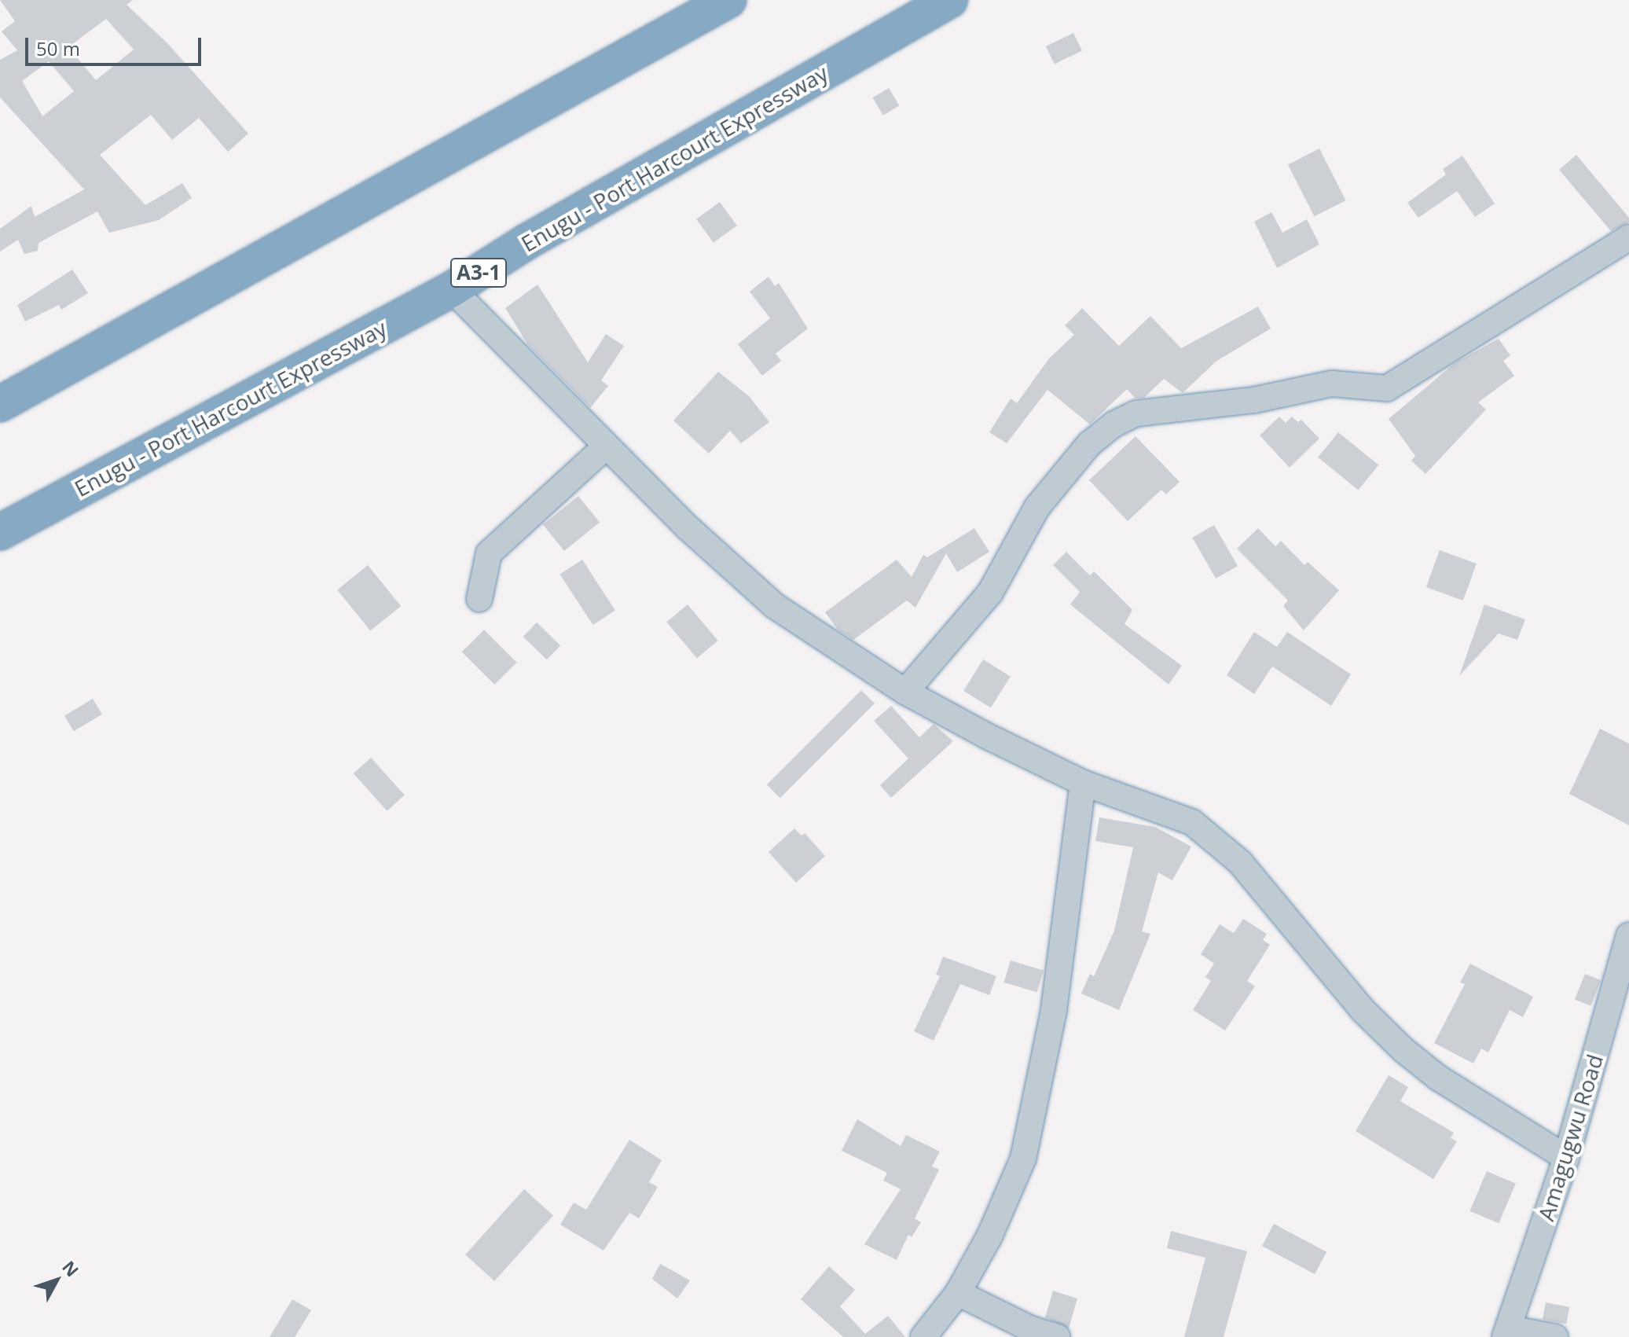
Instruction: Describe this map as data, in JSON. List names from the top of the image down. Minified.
{"streets":{"highway":["Enugu - Port Harcourt Expressway","A3-1"],"street":["Amagugwu Road"]},"scale_bar":"50 m","north":"top right"}
